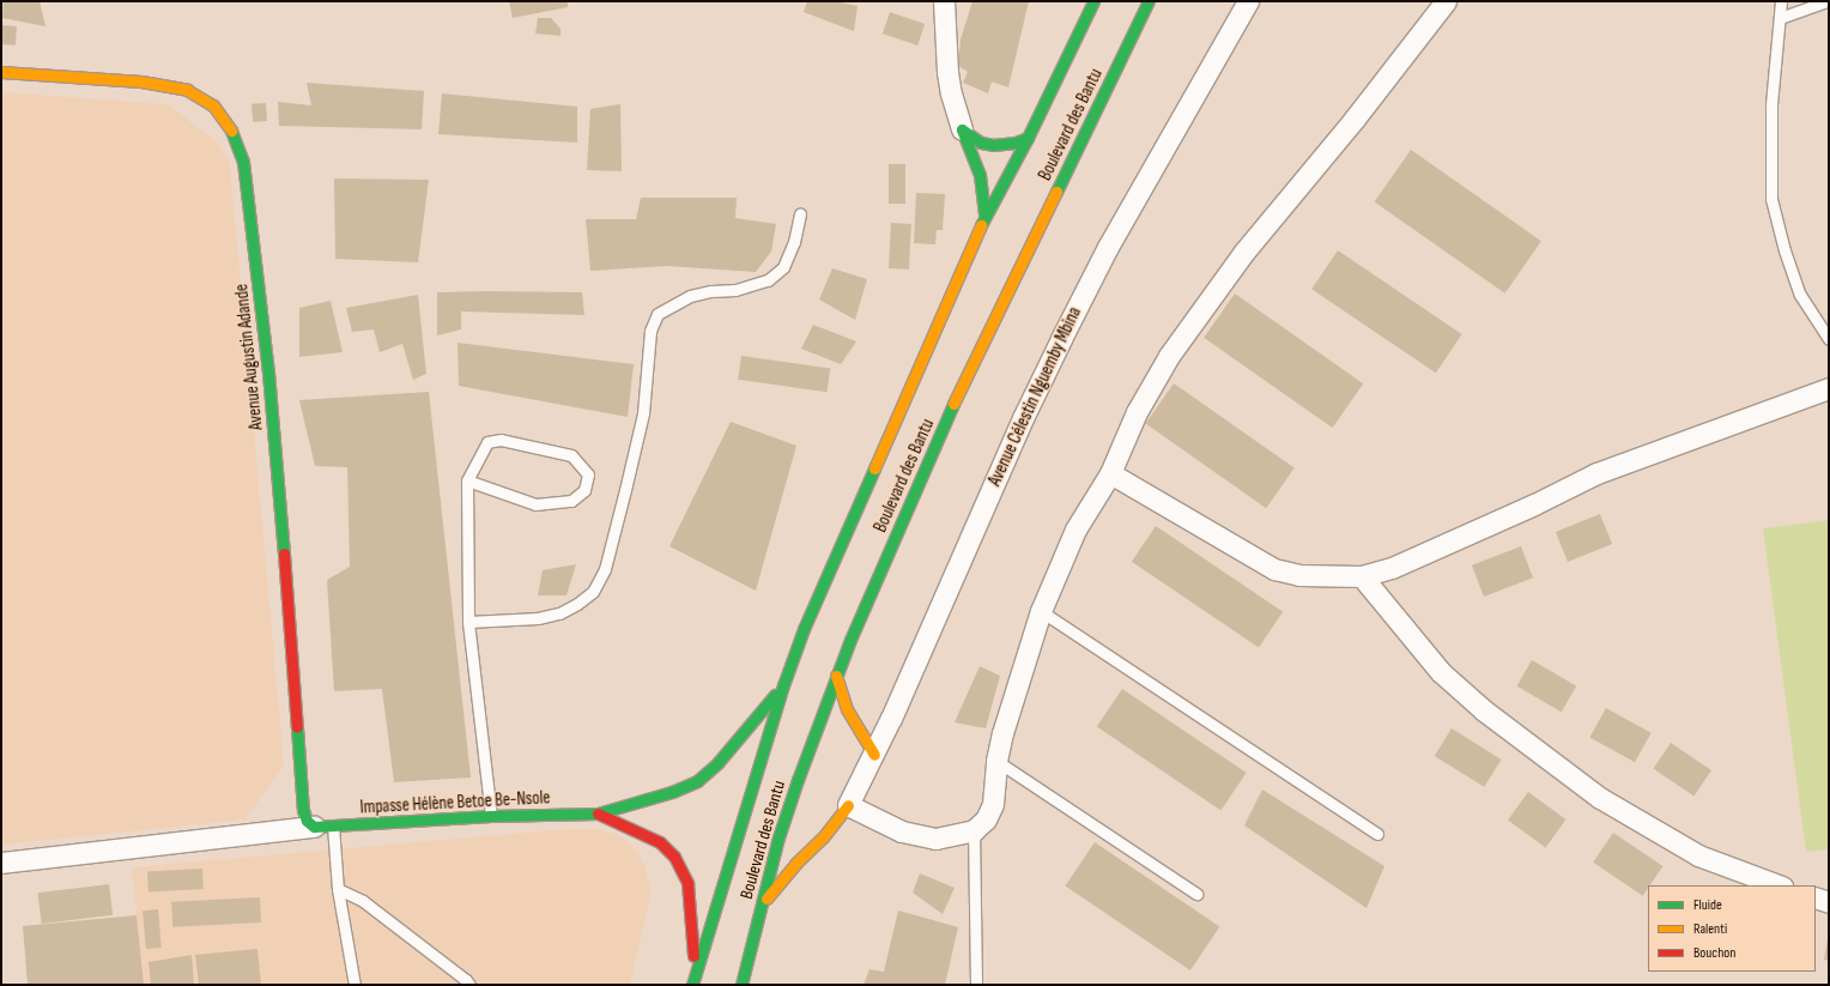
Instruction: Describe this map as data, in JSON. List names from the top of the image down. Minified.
{"streets":{"main road":["Boulevard des Bantu","Avenue Augustin Adande","Impasse Hélène Betoe Be-Nsole"],"street":["Avenue Célestin Nguemby Mbina"]},"crossings":[["Avenue Augustin Adande","Impasse Hélène Betoe Be-Nsole"]],"legend":["Fluide","Ralenti","Bouchon"]}
